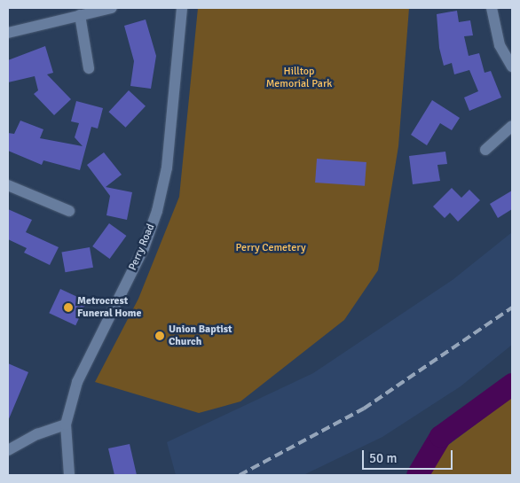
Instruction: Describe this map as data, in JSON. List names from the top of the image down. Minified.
{"streets":{"street":["Perry Road"]},"parks":["Hilltop Memorial Park","Perry Cemetery"],"places":["Metrocrest Funeral Home","Union Baptist Church"],"scale_bar":"50 m"}
